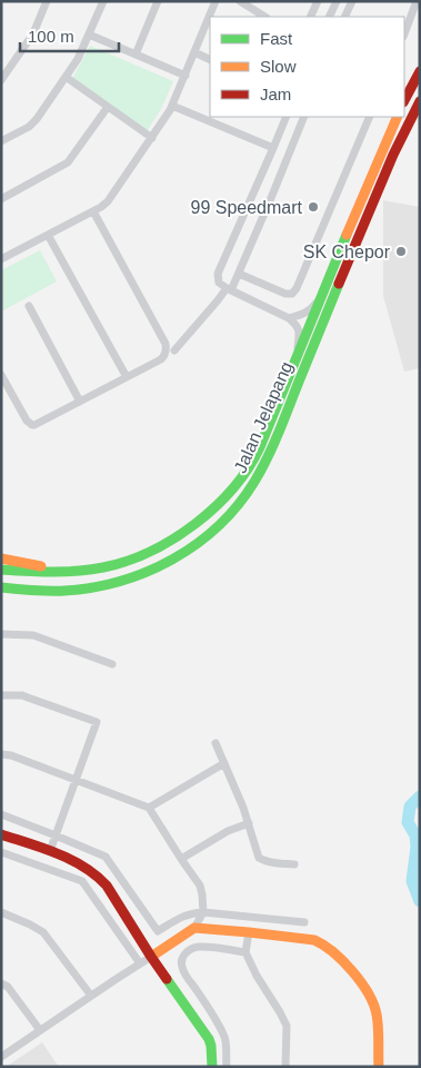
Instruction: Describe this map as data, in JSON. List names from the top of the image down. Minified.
{"streets":{"main road":["Jalan Jelapang"]},"places":["99 Speedmart","SK Chepor"],"legend":["Fast","Slow","Jam"],"scale_bar":"100 m"}
